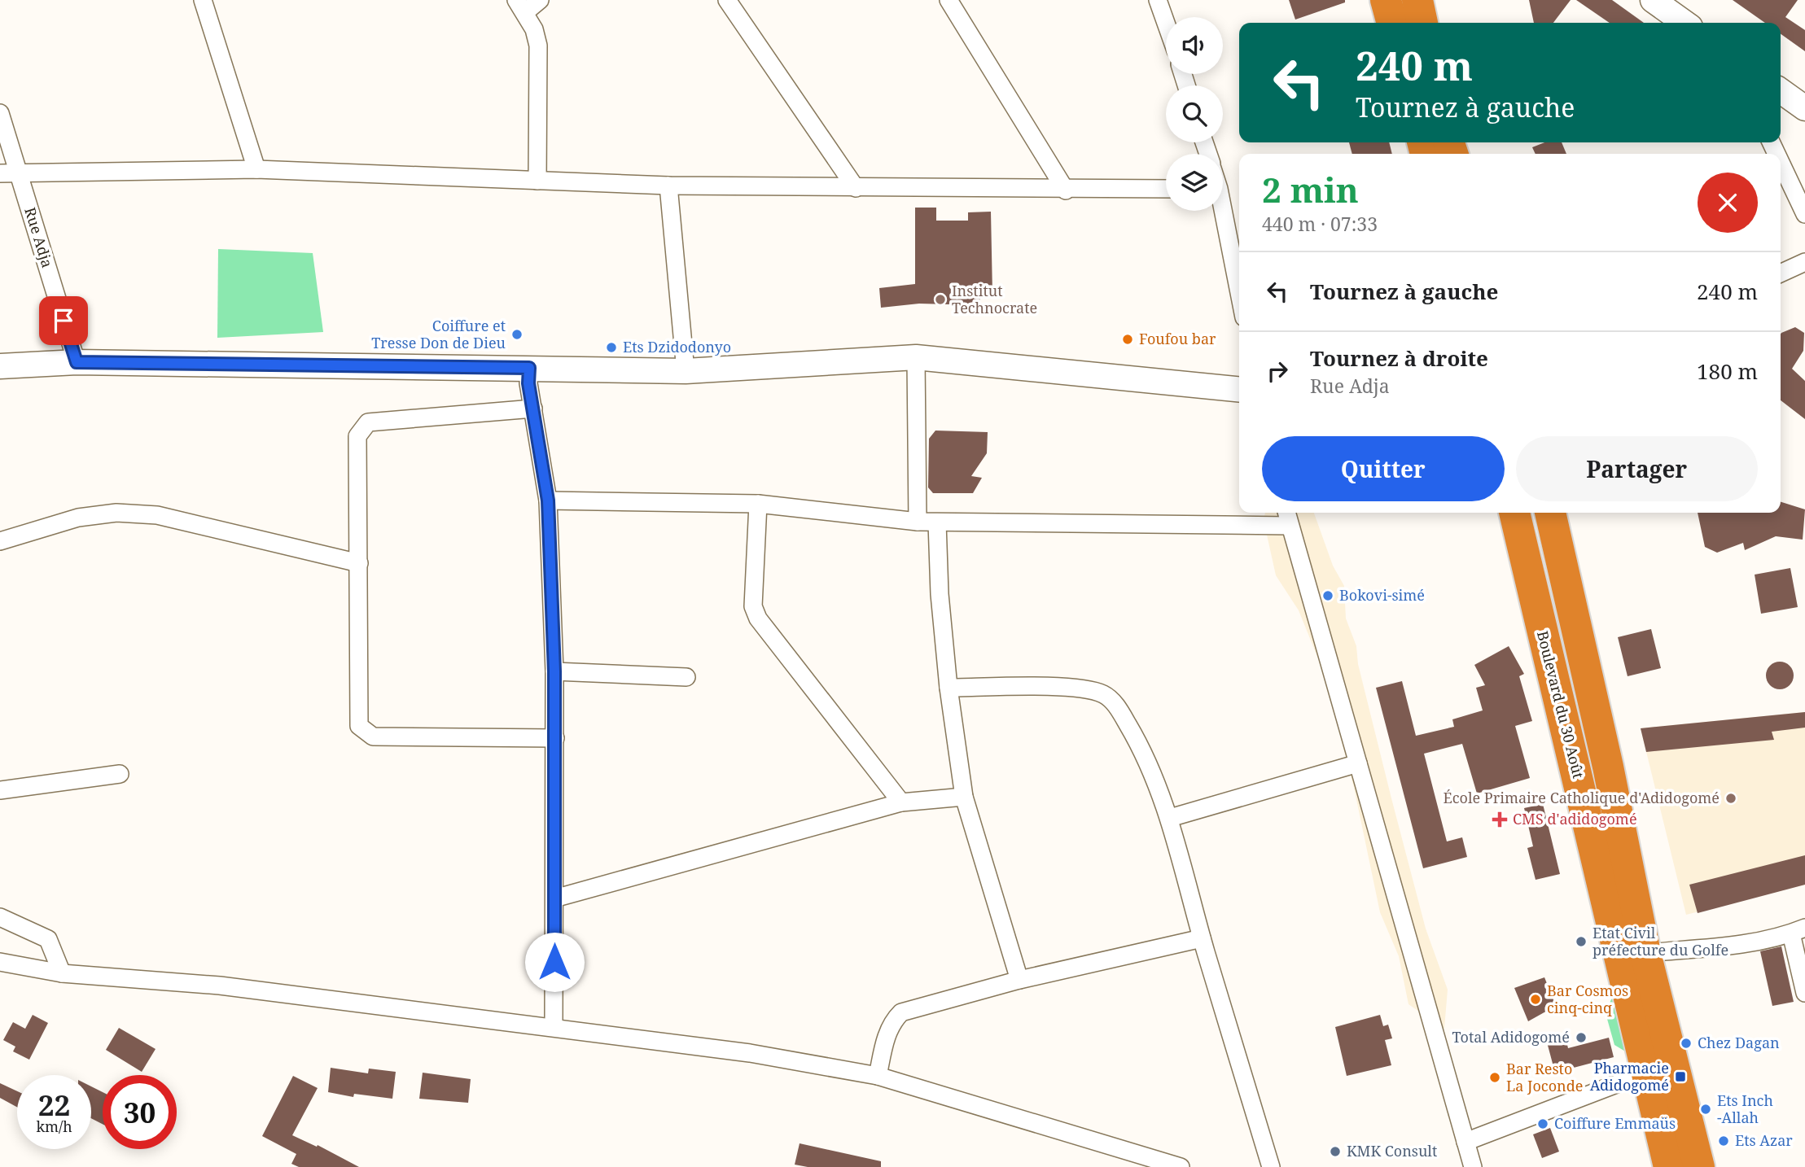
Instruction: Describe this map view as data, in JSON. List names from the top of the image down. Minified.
{"streets":{"highway":["Boulevard du 30 Août"],"street":["Rue Adja"]},"places":{"other":["Institut Technocrate","Coiffure et Tresse Don de Dieu","Foufou bar","Ets Dzidodonyo","Bokovi-simé","École Primaire Catholique d'Adidogomé","Etat Civil préfecture du Golfe","Bar Cosmos cinq-cinq","Total Adidogomé","Chez Dagan","Bar Resto La Joconde","Ets Inch -Allah","Coiffure Emmaüs","Ets Azar","KMK Consult"],"health":["CMS d'adidogomé"],"transit":["Pharmacie Adidogomé"]},"page":{"turn":["240 m","Tournez à gauche"],"heading":["2 min","440 m · 07:33"],"list":[{"name":"Tournez à gauche","value":"240 m"},{"name":"Tournez à droite","note":"Rue Adja","value":"180 m"}],"buttons":["Quitter","Partager"],"speed":"22 km/h","limit":"30"}}
